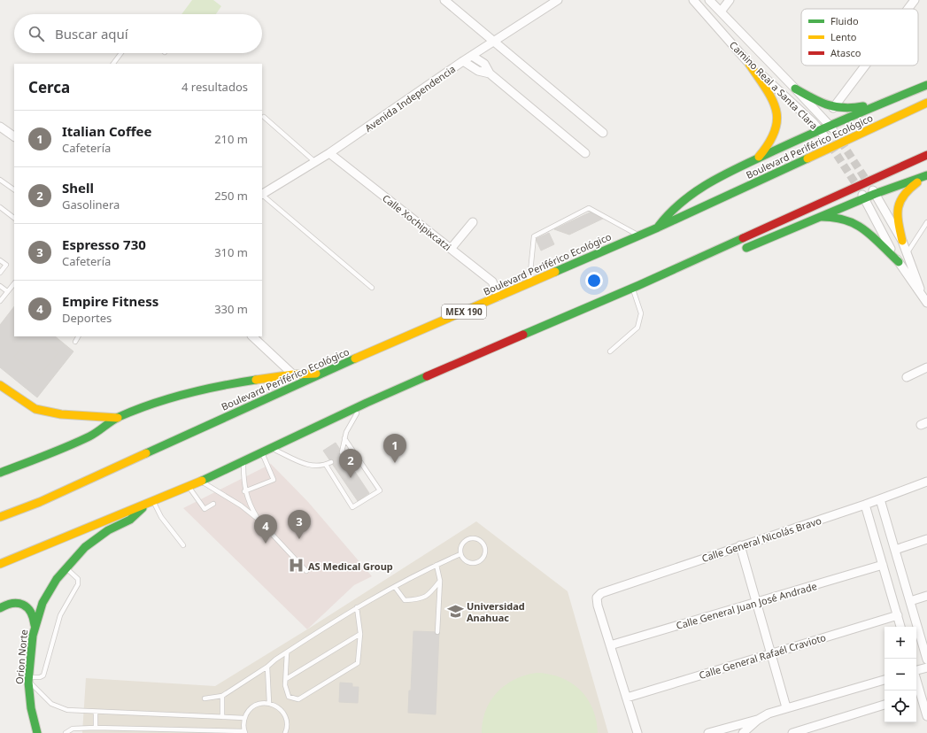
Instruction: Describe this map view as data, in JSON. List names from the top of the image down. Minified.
{"streets":{"main road":["Boulevard Periférico Ecológico","MEX 190","Orion Norte"],"street":["Camino Real a Santa Clara","Avenida Independencia","Calle Xochipixcatzi","Calle General Nicolás Bravo","Calle General Juan José Andrade","Calle General Rafaél Cravioto"]},"crossings":[["Avenida Independencia","Calle Xochipixcatzi"],["Boulevard Periférico Ecológico","Calle Xochipixcatzi"],["Calle General Nicolás Bravo","Calle General Juan José Andrade"]],"places":{"hospital":["AS Medical Group"],"school or university":["Universidad Anahuac"]},"legend":["Fluido","Lento","Atasco"],"page":{"search":"Buscar aquí","heading":["Cerca","4 resultados"],"list":[{"mark":"1","name":"Italian Coffee","note":"Cafetería","value":"210 m"},{"mark":"2","name":"Shell","note":"Gasolinera","value":"250 m"},{"mark":"3","name":"Espresso 730","note":"Cafetería","value":"310 m"},{"mark":"4","name":"Empire Fitness","note":"Deportes","value":"330 m"}],"pins":["1","2","3","4"],"map_buttons":["+","−"]}}
